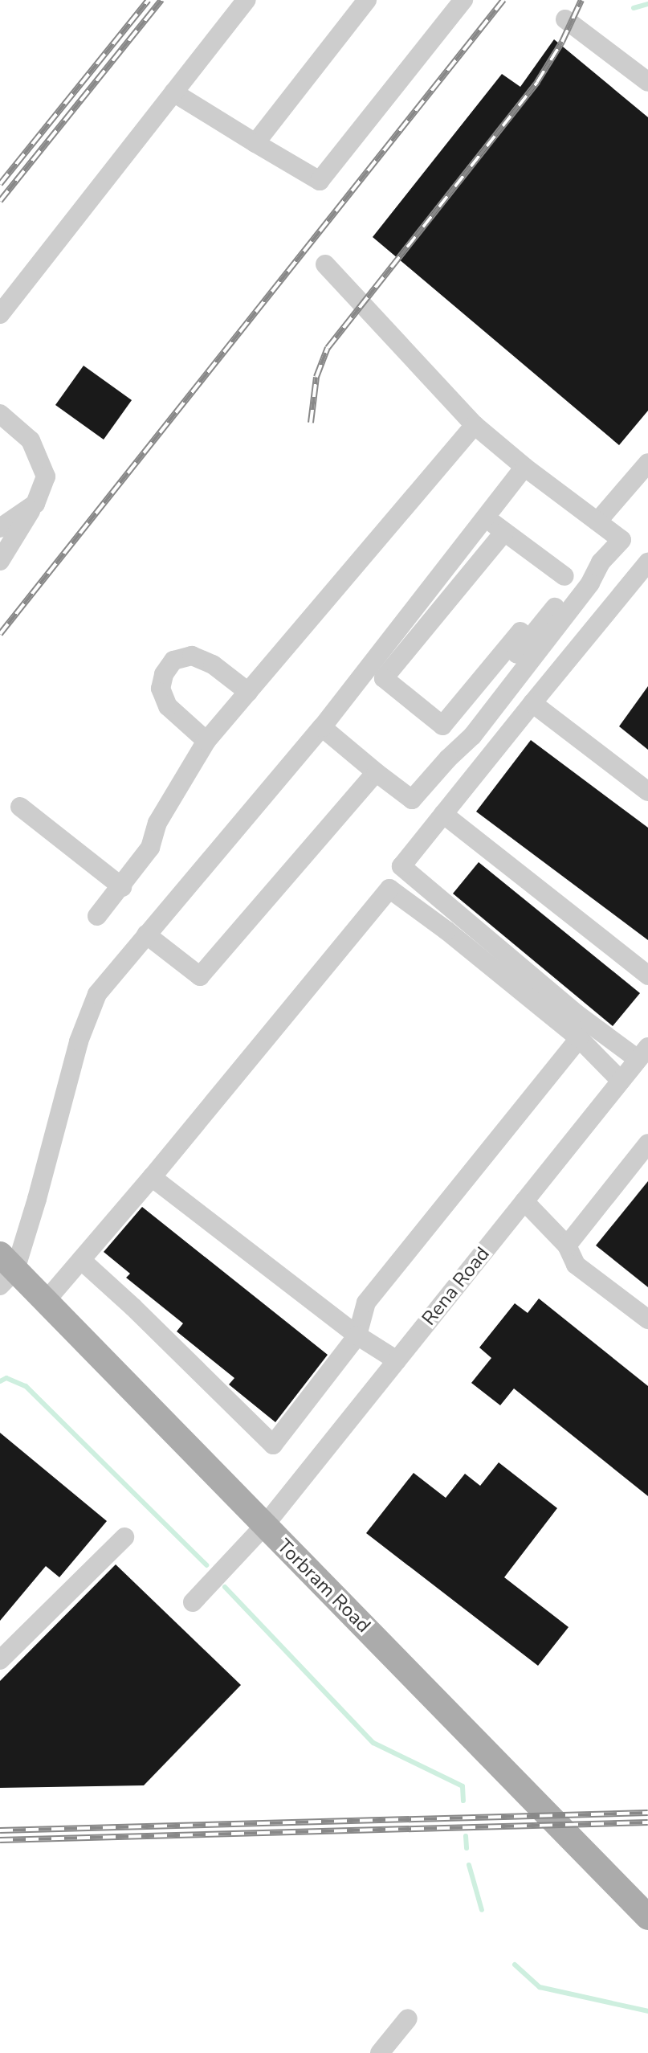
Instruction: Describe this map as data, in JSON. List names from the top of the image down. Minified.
{"streets":{"main road":["Torbram Road"],"street":["Rena Road"]},"crossings":[["Rena Road","Torbram Road"]]}
